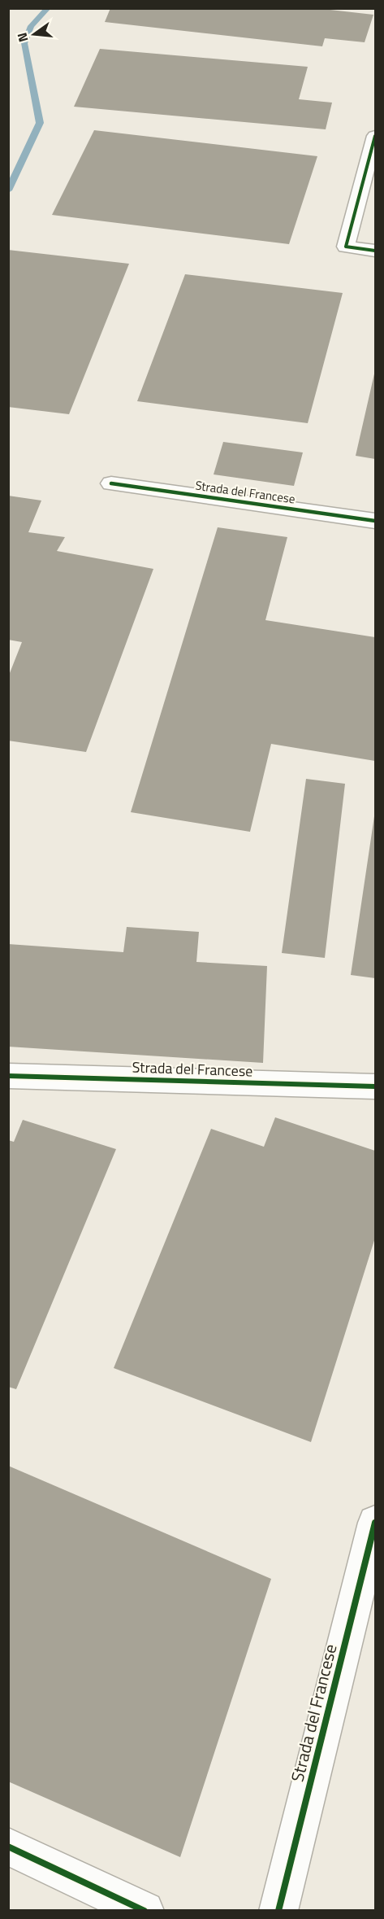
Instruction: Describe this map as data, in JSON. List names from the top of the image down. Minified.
{"streets":{"street":["Strada del Francese"]},"north":"left"}
